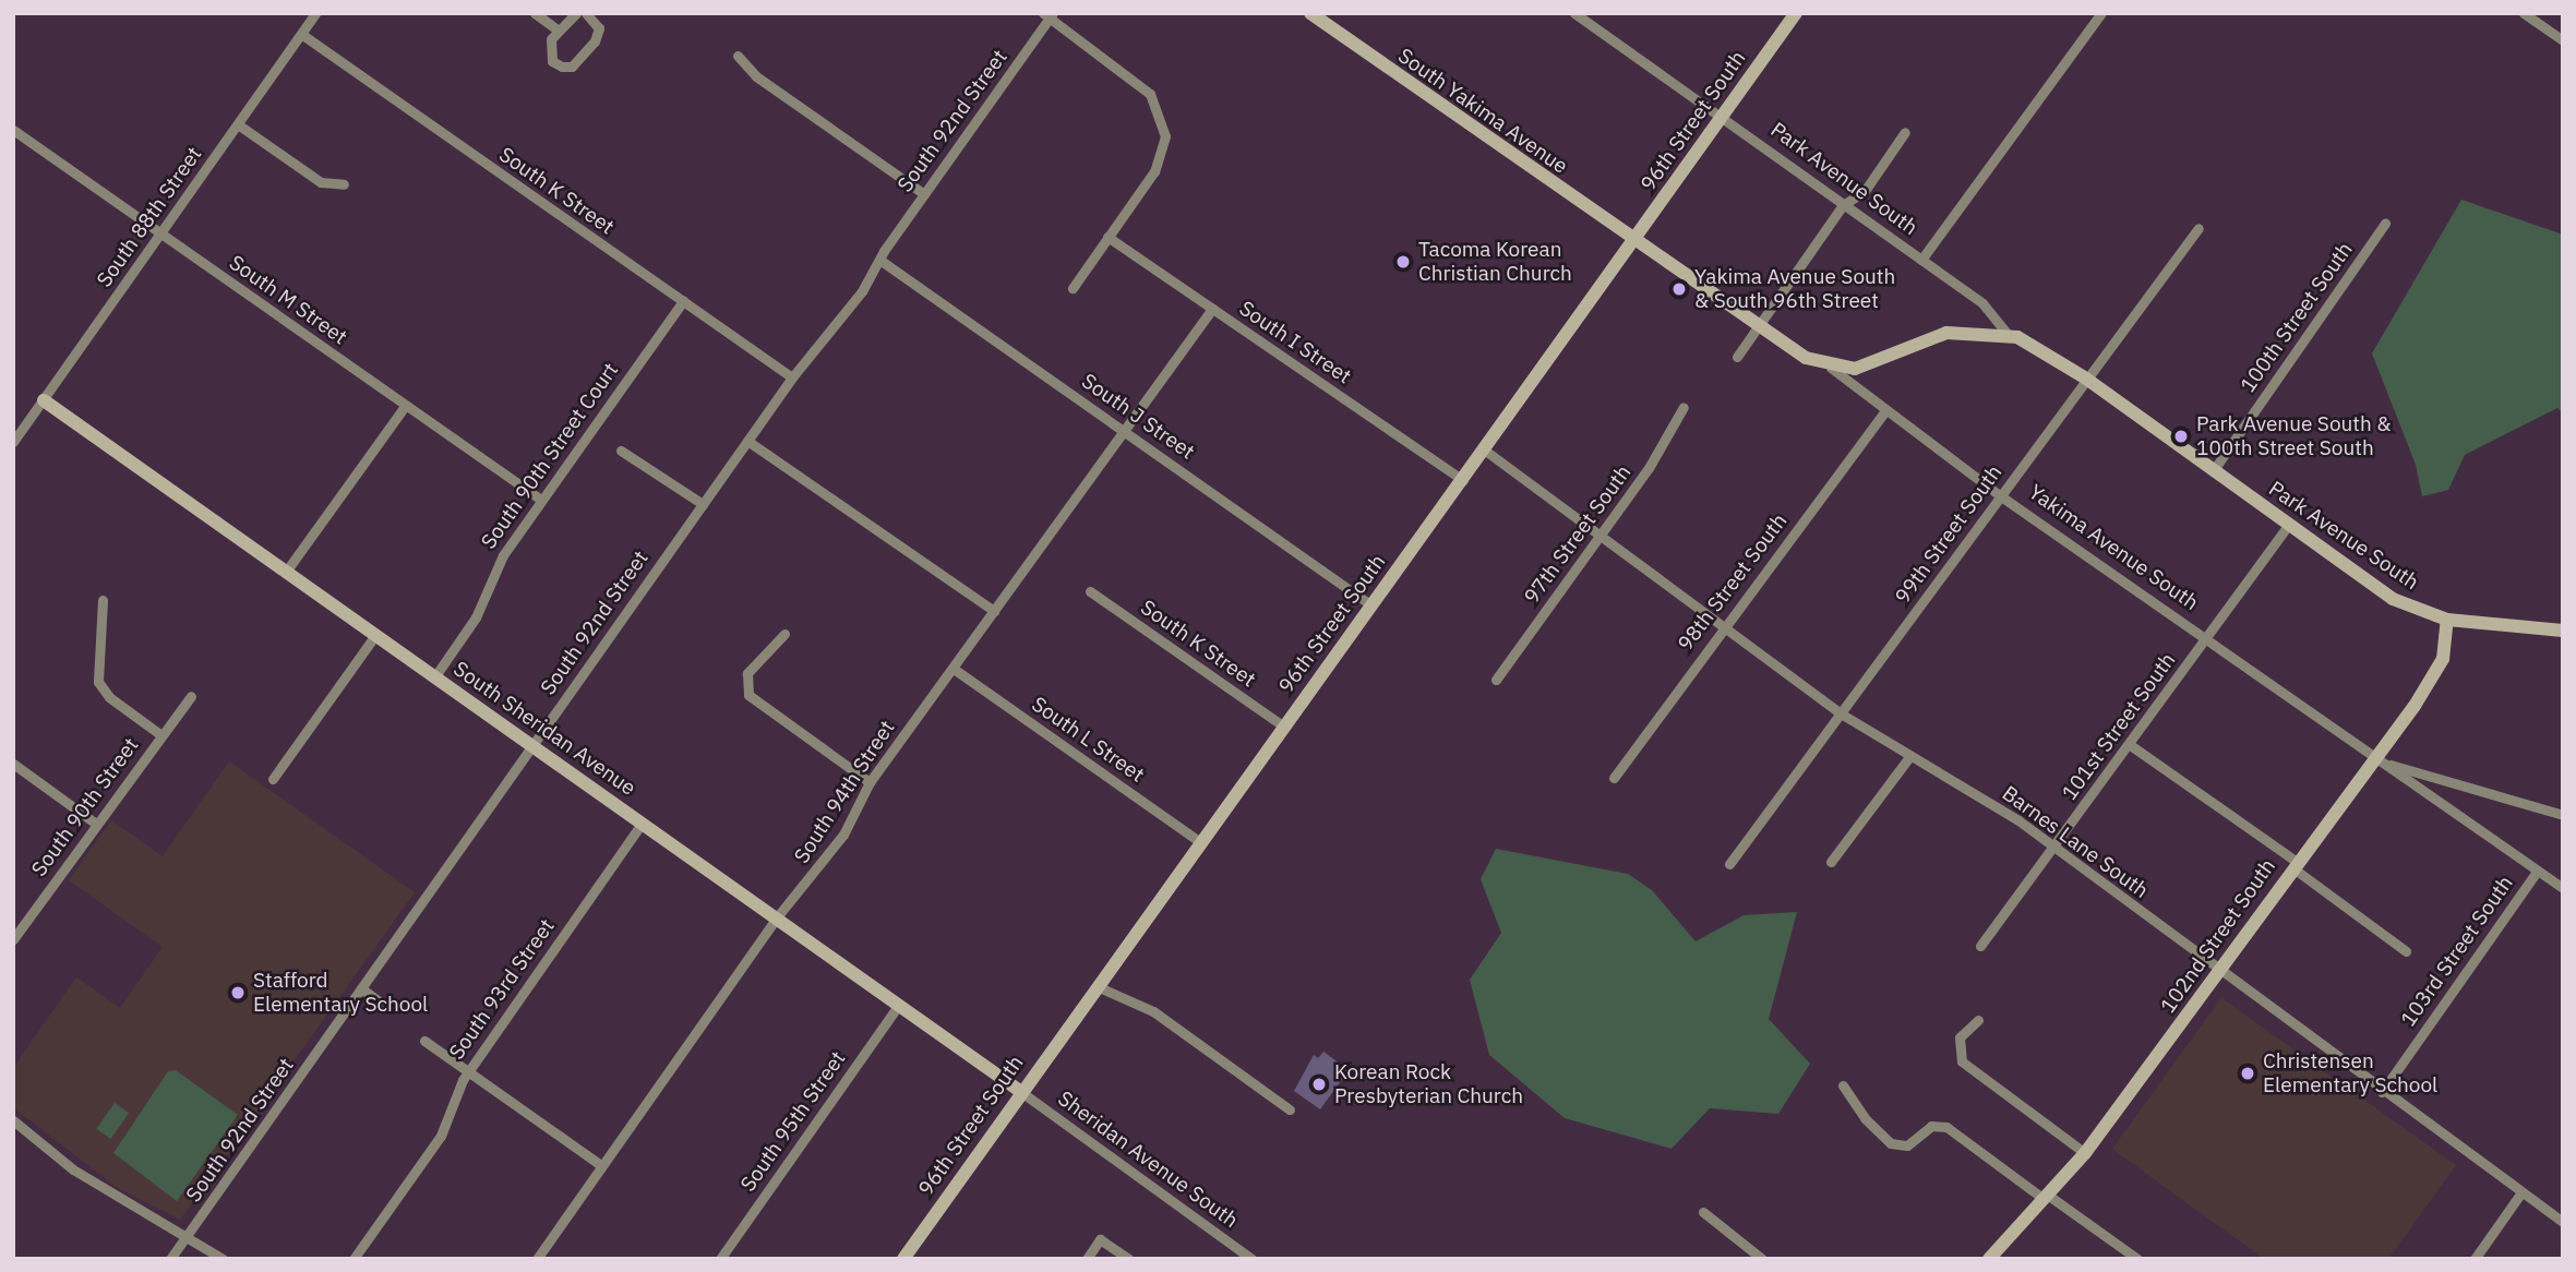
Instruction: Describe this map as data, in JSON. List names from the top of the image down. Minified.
{"streets":{"main road":["South Yakima Avenue","96th Street South","Park Avenue South","Yakima Avenue South","South Sheridan Avenue","102nd Street South"],"street":["South 92nd Street","South K Street","South 88th Street","South M Street","100th Street South","South I Street","South J Street","South 90th Street Court","97th Street South","99th Street South","98th Street South","101st Street South","South L Street","South 94th Street","South 90th Street","Barnes Lane South","103rd Street South","South 93rd Street","South 95th Street","Sheridan Avenue South"]},"crossings":[["South Yakima Avenue","96th Street South"],["South Yakima Avenue","Yakima Avenue South"],["South 92nd Street","South K Street"],["South 92nd Street","South J Street"],["South 92nd Street","South Sheridan Avenue"],["96th Street South","Park Avenue South"],["96th Street South","South K Street"],["96th Street South","South I Street"],["96th Street South","South J Street"],["96th Street South","Yakima Avenue South"],["96th Street South","South Sheridan Avenue"],["96th Street South","South L Street"],["96th Street South","Barnes Lane South"],["96th Street South","Sheridan Avenue South"],["Park Avenue South","100th Street South"],["Park Avenue South","99th Street South"],["Park Avenue South","101st Street South"],["Park Avenue South","102nd Street South"],["South K Street","South 88th Street"],["South K Street","South 90th Street Court"],["South 88th Street","South M Street"],["South 88th Street","South Sheridan Avenue"],["South M Street","South 90th Street Court"],["South I Street","South 94th Street"],["South J Street","South 94th Street"],["South 90th Street Court","South Sheridan Avenue"],["97th Street South","Barnes Lane South"],["99th Street South","Yakima Avenue South"],["99th Street South","Barnes Lane South"],["Yakima Avenue South","98th Street South"],["Yakima Avenue South","101st Street South"],["Yakima Avenue South","102nd Street South"],["Yakima Avenue South","103rd Street South"],["98th Street South","Barnes Lane South"],["101st Street South","Barnes Lane South"],["South Sheridan Avenue","South 94th Street"],["South Sheridan Avenue","South 93rd Street"],["South Sheridan Avenue","South 95th Street"],["South Sheridan Avenue","Sheridan Avenue South"],["South L Street","South 94th Street"],["Barnes Lane South","102nd Street South"],["Barnes Lane South","103rd Street South"]],"places":["Tacoma Korean Christian Church","Yakima Avenue South & South 96th Street","Park Avenue South & 100th Street South","Stafford Elementary School","Christensen Elementary School","Korean Rock Presbyterian Church"]}
